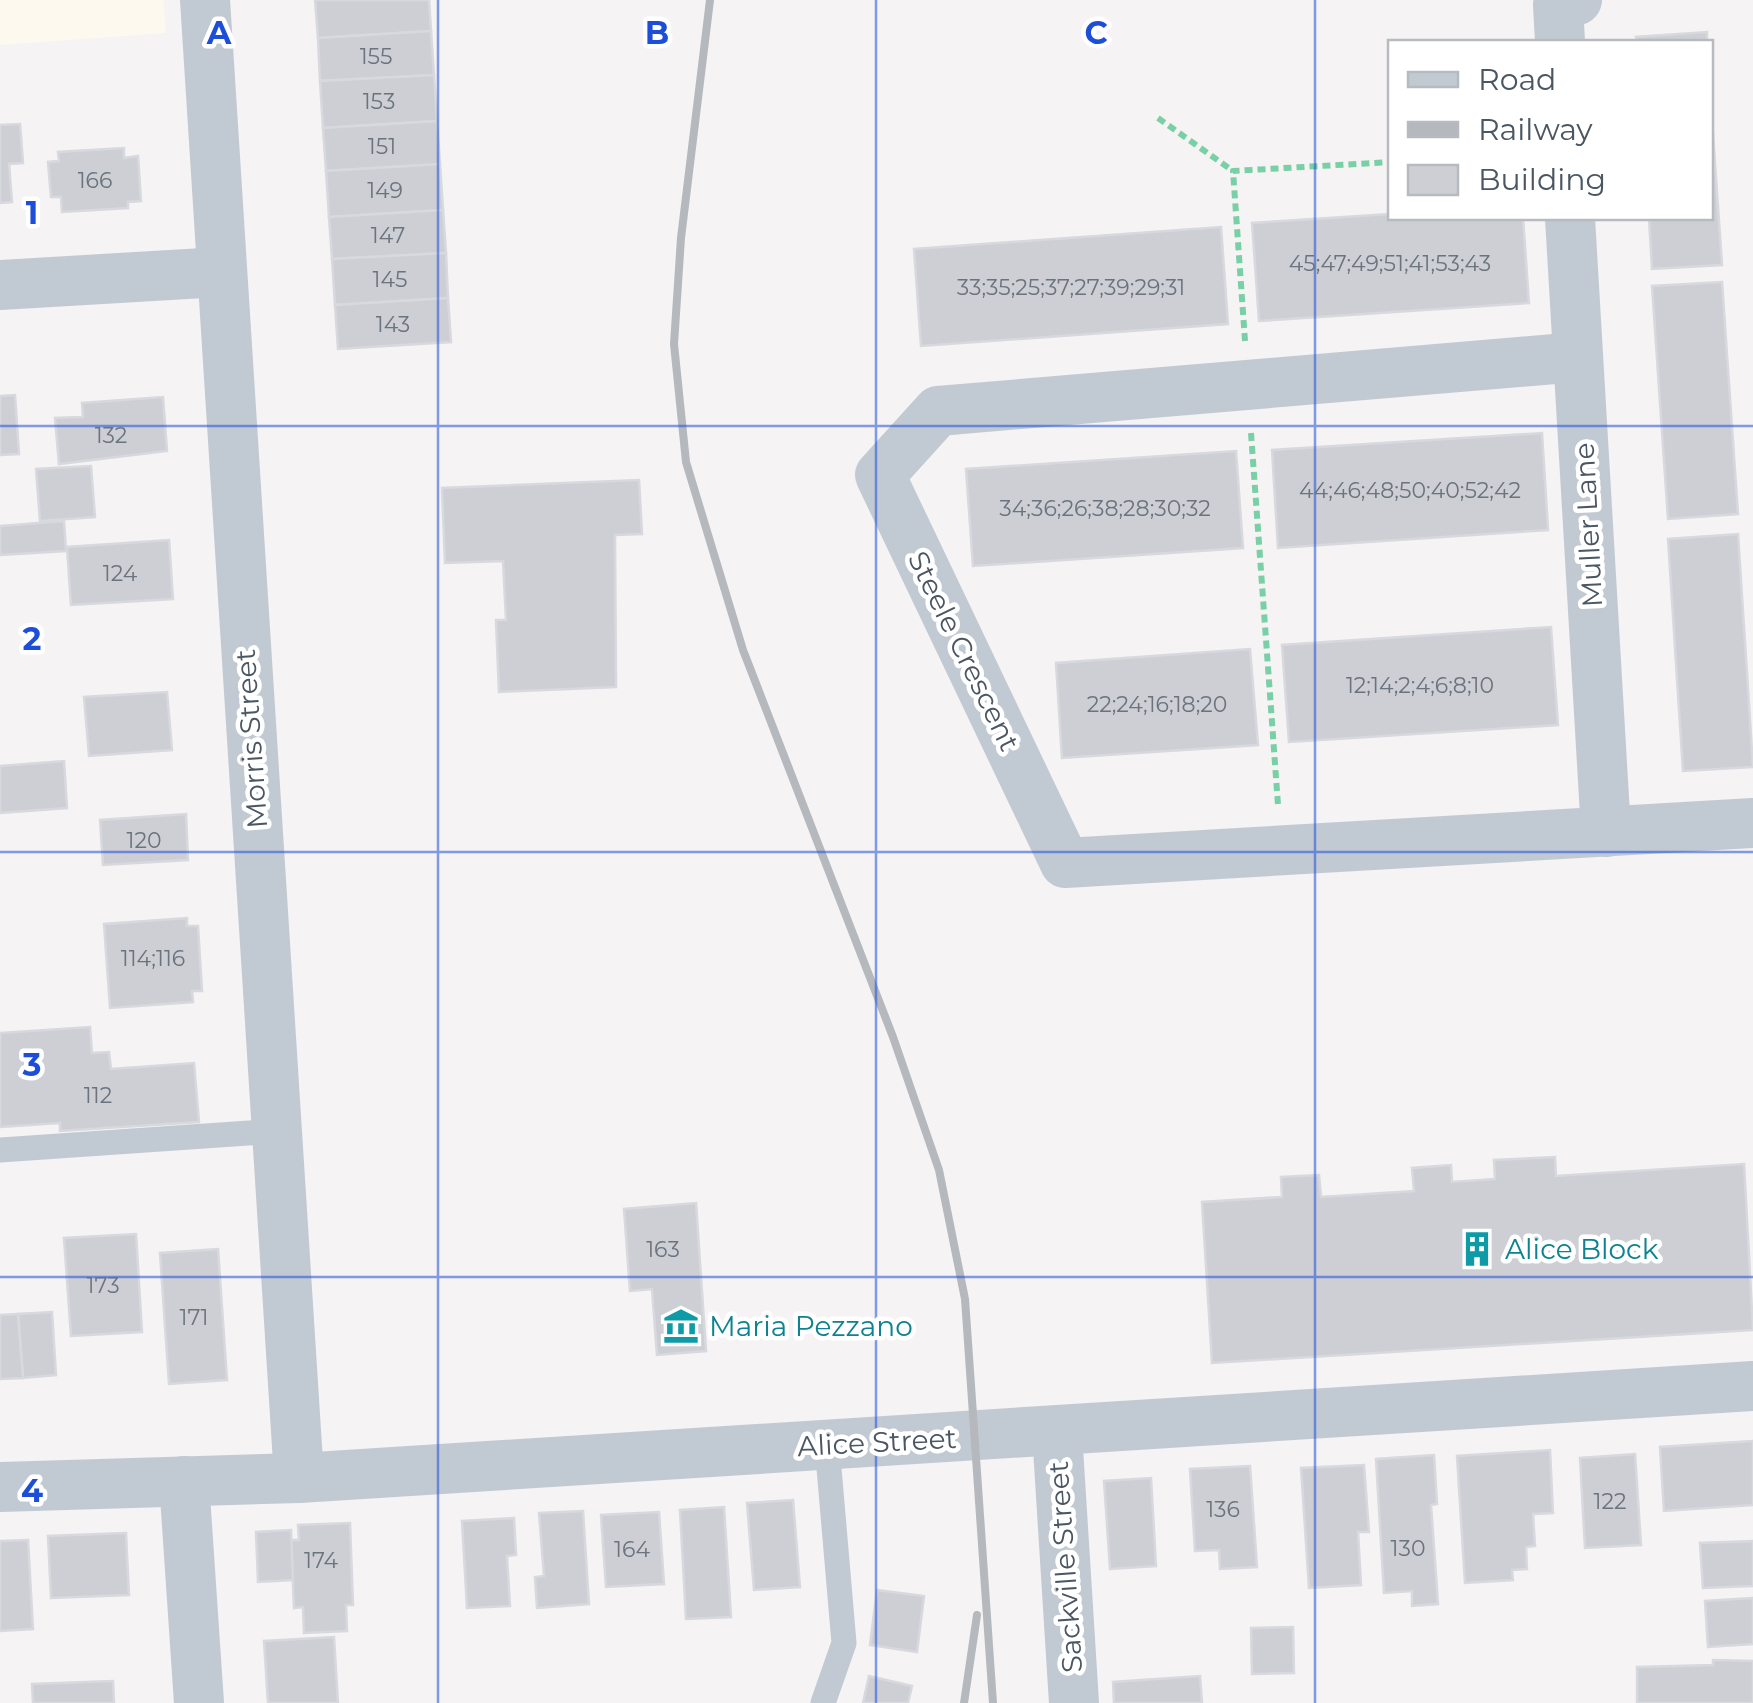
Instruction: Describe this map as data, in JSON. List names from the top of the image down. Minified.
{"streets":{"street":["Muller Lane","Steele Crescent","Morris Street","Alice Street","Sackville Street"]},"crossings":[["Muller Lane","Steele Crescent"],["Morris Street","Alice Street"],["Alice Street","Sackville Street"]],"places":{"building":["Alice Block"],"museum":["Maria Pezzano"]},"house_numbers":["155","153","151","166","149","147","45;47;49;51;41;53;43","145","33;35;25;37;27;39;29;31","143","132","44;46;48;50;40;52;42","34;36;26;38;28;30;32","124","12;14;2;4;6;8;10","22;24;16;18;20","120","114;116","112","163","173","171","122","136","130","164","174"],"legend":["Road","Railway","Building"],"grid":{"columns":["A","B","C"],"rows":["1","2","3","4"]}}
